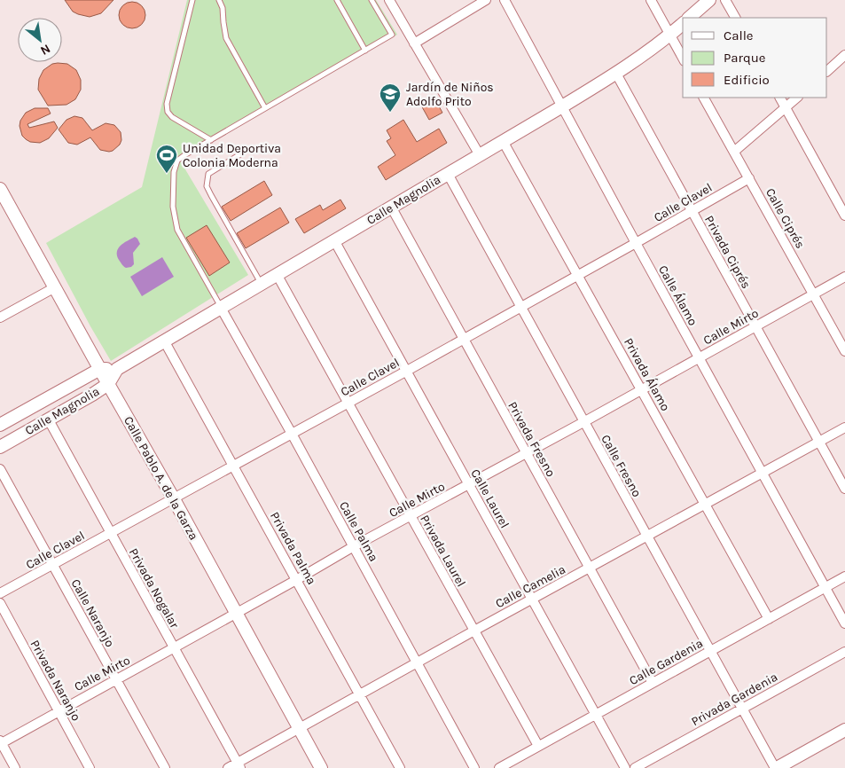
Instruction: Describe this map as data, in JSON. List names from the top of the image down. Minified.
{"streets":{"street":["Calle Magnolia","Calle Clavel","Calle Ciprés","Privada Ciprés","Calle Álamo","Calle Mirto","Privada Álamo","Privada Fresno","Calle Fresno","Calle Pablo A. de la Garza","Calle Laurel","Calle Palma","Privada Palma","Privada Laurel","Calle Camelia","Privada Nogalar","Calle Naranjo","Calle Gardenia","Privada Naranjo","Privada Gardenia"]},"crossings":[["Calle Magnolia","Privada Ciprés"],["Calle Magnolia","Calle Álamo"],["Calle Magnolia","Privada Álamo"],["Calle Magnolia","Privada Fresno"],["Calle Magnolia","Calle Fresno"],["Calle Magnolia","Calle Pablo A. de la Garza"],["Calle Magnolia","Calle Laurel"],["Calle Magnolia","Calle Palma"],["Calle Magnolia","Privada Palma"],["Calle Magnolia","Privada Laurel"],["Calle Magnolia","Privada Nogalar"],["Calle Clavel","Calle Ciprés"],["Calle Clavel","Privada Ciprés"],["Calle Clavel","Calle Álamo"],["Calle Clavel","Privada Álamo"],["Calle Clavel","Privada Fresno"],["Calle Clavel","Calle Fresno"],["Calle Clavel","Calle Pablo A. de la Garza"],["Calle Clavel","Calle Laurel"],["Calle Clavel","Calle Palma"],["Calle Clavel","Privada Palma"],["Calle Clavel","Privada Laurel"],["Calle Clavel","Privada Nogalar"],["Calle Clavel","Calle Naranjo"],["Calle Ciprés","Calle Mirto"],["Privada Ciprés","Calle Mirto"],["Privada Ciprés","Calle Camelia"],["Calle Álamo","Calle Mirto"],["Calle Álamo","Calle Camelia"],["Calle Álamo","Calle Gardenia"],["Calle Mirto","Privada Álamo"],["Calle Mirto","Privada Fresno"],["Calle Mirto","Calle Fresno"],["Calle Mirto","Calle Pablo A. de la Garza"],["Calle Mirto","Calle Laurel"],["Calle Mirto","Calle Palma"],["Calle Mirto","Privada Palma"],["Calle Mirto","Privada Laurel"],["Calle Mirto","Privada Nogalar"],["Calle Mirto","Calle Naranjo"],["Calle Mirto","Privada Naranjo"],["Privada Álamo","Calle Camelia"],["Privada Álamo","Calle Gardenia"],["Privada Fresno","Calle Camelia"],["Privada Fresno","Calle Gardenia"],["Calle Fresno","Calle Camelia"],["Calle Fresno","Calle Gardenia"],["Calle Fresno","Privada Gardenia"],["Calle Pablo A. de la Garza","Calle Camelia"],["Calle Laurel","Calle Camelia"],["Calle Laurel","Calle Gardenia"],["Calle Palma","Calle Camelia"],["Privada Palma","Calle Camelia"],["Privada Laurel","Calle Camelia"],["Privada Laurel","Calle Gardenia"],["Calle Camelia","Privada Nogalar"]],"places":{"school or university":["Jardín de Niños Adolfo Prito"],"sports":["Unidad Deportiva Colonia Moderna"]},"legend":["Calle","Parque","Edificio"],"north":"bottom right"}
